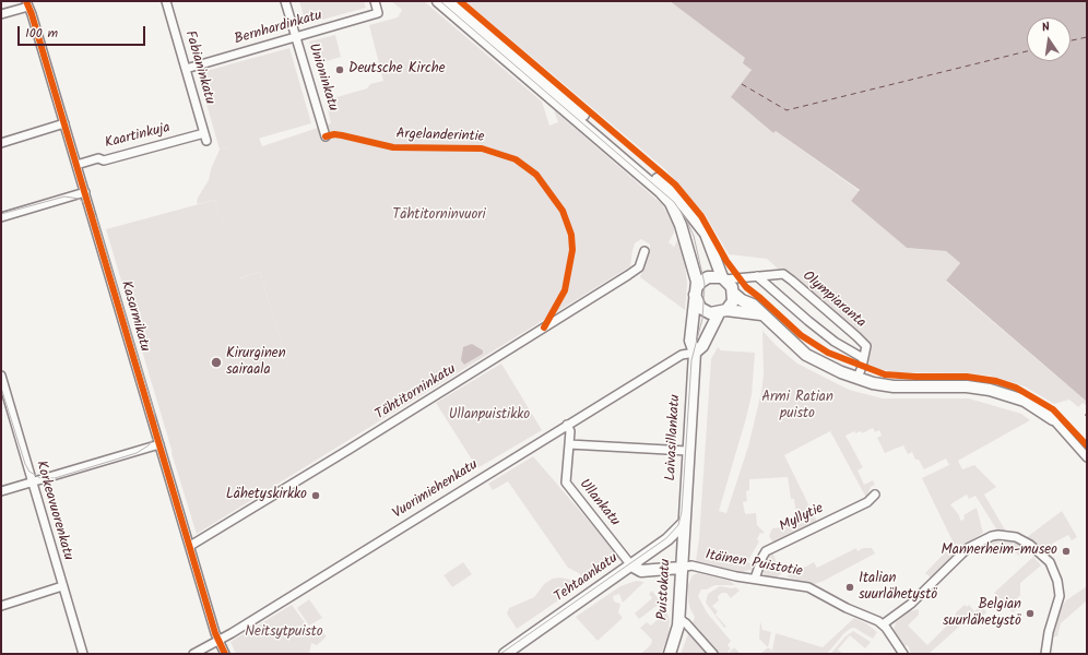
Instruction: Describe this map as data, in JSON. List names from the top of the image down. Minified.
{"streets":{"main road":["Laivasillankatu","Tehtaankatu","Puistokatu"],"street":["Bernhardinkatu","Fabianinkatu","Unioninkatu","Kaartinkuja","Olympiaranta","Kasarmikatu","Tähtitorninkatu","Vuorimiehenkatu","Ullankatu","Korkeavuorenkatu","Myllytie","Itäinen Puistotie"],"cycle path":["Argelanderintie"]},"crossings":[["Bernhardinkatu","Fabianinkatu"],["Bernhardinkatu","Unioninkatu"],["Fabianinkatu","Kaartinkuja"],["Kaartinkuja","Kasarmikatu"],["Olympiaranta","Laivasillankatu"],["Kasarmikatu","Tähtitorninkatu"],["Kasarmikatu","Vuorimiehenkatu"],["Laivasillankatu","Vuorimiehenkatu"],["Laivasillankatu","Tehtaankatu"],["Laivasillankatu","Puistokatu"],["Vuorimiehenkatu","Ullankatu"],["Ullankatu","Tehtaankatu"],["Myllytie","Itäinen Puistotie"],["Itäinen Puistotie","Puistokatu"],["Tehtaankatu","Puistokatu"]],"parks":["Tähtitorninvuori","Armi Ratian puisto","Ullanpuistikko","Neitsytpuisto"],"places":["Deutsche Kirche","Kirurginen sairaala","Lähetyskirkko","Mannerheim-museo","Italian suurlähetystö","Belgian suurlähetystö"],"scale_bar":"100 m","north":"top"}
